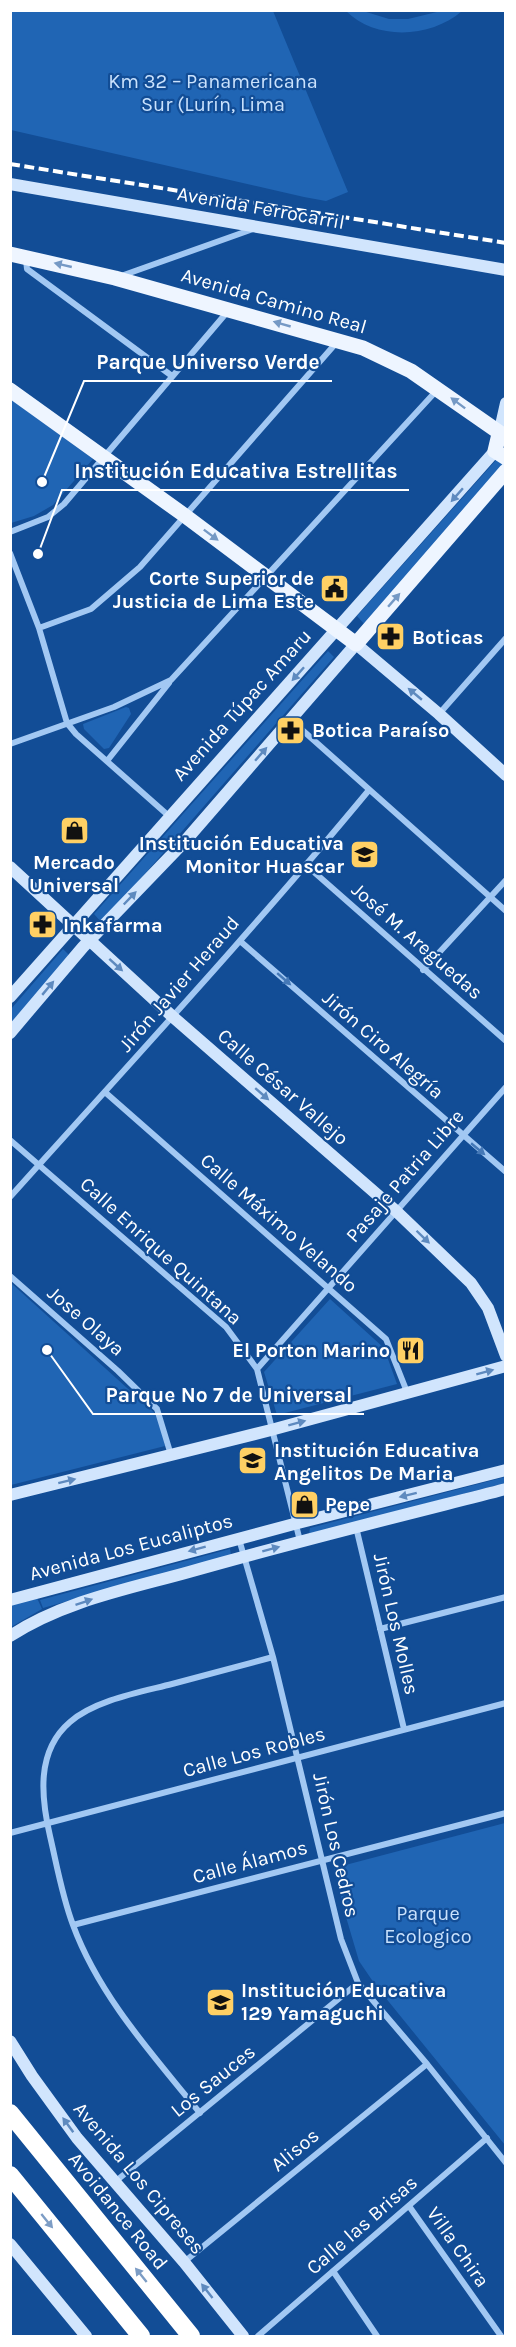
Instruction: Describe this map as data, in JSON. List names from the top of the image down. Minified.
{"streets":{"highway":["Avoidance Road"],"main road":["Avenida Camino Real","Avenida Túpac Amaru"],"street":["Avenida Ferrocarril","José M. Areguedas","Jirón Javier Heraud","Jirón Ciro Alegría","Calle César Vallejo","Pasaje Patria Libre","Calle Máximo Velando","Calle Enrique Quintana","Jose Olaya","Avenida Los Eucaliptos","Jirón Los Molles","Calle Los Robles","Jirón Los Cedros","Calle Álamos","Los Sauces","Alisos","Avenida Los Cipreses","Calle las Brisas","Villa Chira"]},"crossings":[["Avenida Camino Real","Avenida Túpac Amaru"],["Avenida Túpac Amaru","Calle César Vallejo"],["José M. Areguedas","Jirón Javier Heraud"],["Jirón Javier Heraud","Jirón Ciro Alegría"],["Jirón Javier Heraud","Calle César Vallejo"],["Jirón Javier Heraud","Calle Máximo Velando"],["Jirón Javier Heraud","Calle Enrique Quintana"],["Jirón Ciro Alegría","Pasaje Patria Libre"],["Calle César Vallejo","Pasaje Patria Libre"],["Pasaje Patria Libre","Calle Máximo Velando"],["Pasaje Patria Libre","Calle Enrique Quintana"],["Calle Enrique Quintana","Avenida Los Eucaliptos"],["Avenida Los Eucaliptos","Jirón Los Molles"],["Avenida Los Eucaliptos","Jirón Los Cedros"],["Jirón Los Molles","Calle Los Robles"],["Calle Los Robles","Jirón Los Cedros"],["Jirón Los Cedros","Calle Álamos"],["Jirón Los Cedros","Los Sauces"],["Jirón Los Cedros","Alisos"],["Jirón Los Cedros","Calle las Brisas"],["Los Sauces","Avenida Los Cipreses"],["Alisos","Avenida Los Cipreses"],["Calle las Brisas","Villa Chira"]],"one_way":["Avenida Camino Real","Jirón Ciro Alegría","Calle César Vallejo","Avenida Los Cipreses"],"parks":["Km 32 – Panamericana Sur (Lurín, Lima","Parque Ecologico"],"places":{"other":["Parque Universo Verde","Institución Educativa Estrellitas","Parque Nº 7 de Universal"],"public building":["Corte Superior de Justicia de Lima Este"],"pharmacy":["Boticas","Botica Paraíso","Inkafarma"],"shop":["Mercado Universal","Pepe"],"school or university":["Institución Educativa Monitor Huascar","Institución Educativa Angelitos De Maria","Institución Educativa 129 Yamaguchi"],"restaurant":["El Porton Marino"]}}
